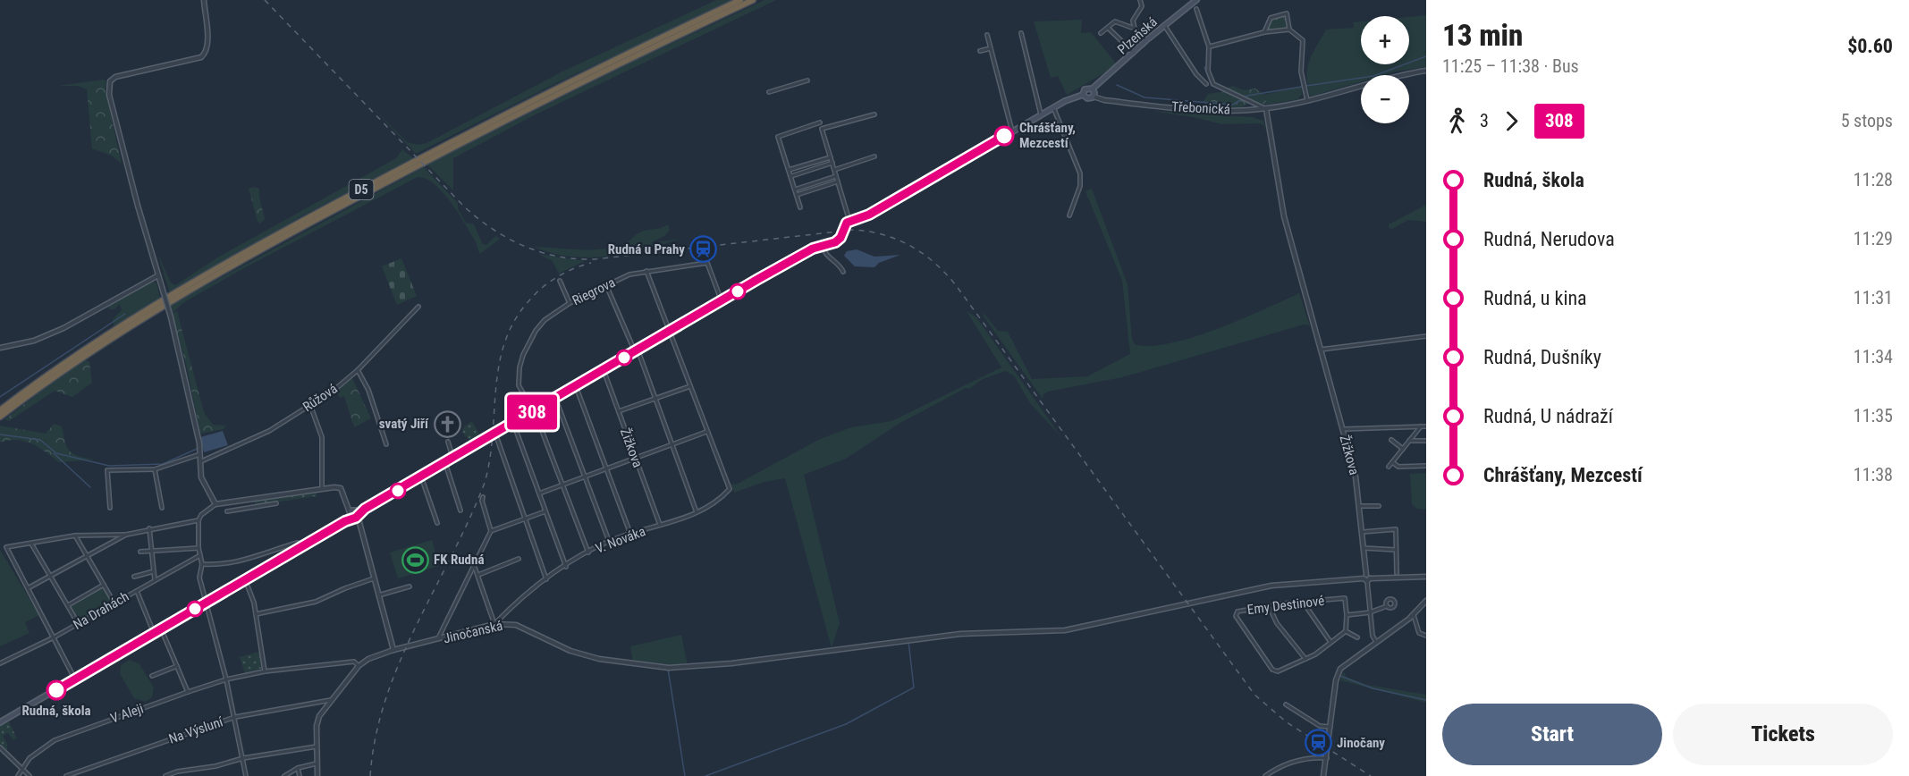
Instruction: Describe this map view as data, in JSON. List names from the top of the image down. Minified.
{"streets":{"highway":["D5"],"main road":["Plzeňská"],"street":["Třebonická","Riegrova","Růžová","Žižkova","V. Nováka","Emy Destinové","Na Drahách","Jinočanská","V Aleji","Na Výsluní"]},"crossings":[["Třebonická","Žižkova"],["Riegrova","V. Nováka"],["Žižkova","V. Nováka"],["Žižkova","Jinočanská"],["V. Nováka","Jinočanská"],["Jinočanská","V Aleji"]],"places":{"other":["Chrášťany, Mezcestí","Rudná, škola"],"station":["Rudná u Prahy","Jinočany"],"church":["svatý Jiří"],"sports":["FK Rudná"]},"lines":["bus line 308"],"page":{"on_map":"308","heading":["13 min","11:25 – 11:38 · Bus","$0.60"],"map_buttons":["+","−"],"legs":["3","308","5 stops"],"list":[{"name":"Rudná, škola","value":"11:28"},{"name":"Rudná, Nerudova","value":"11:29"},{"name":"Rudná, u kina","value":"11:31"},{"name":"Rudná, Dušníky","value":"11:34"},{"name":"Rudná, U nádraží","value":"11:35"},{"name":"Chrášťany, Mezcestí","value":"11:38"}],"buttons":["Start","Tickets"]}}
